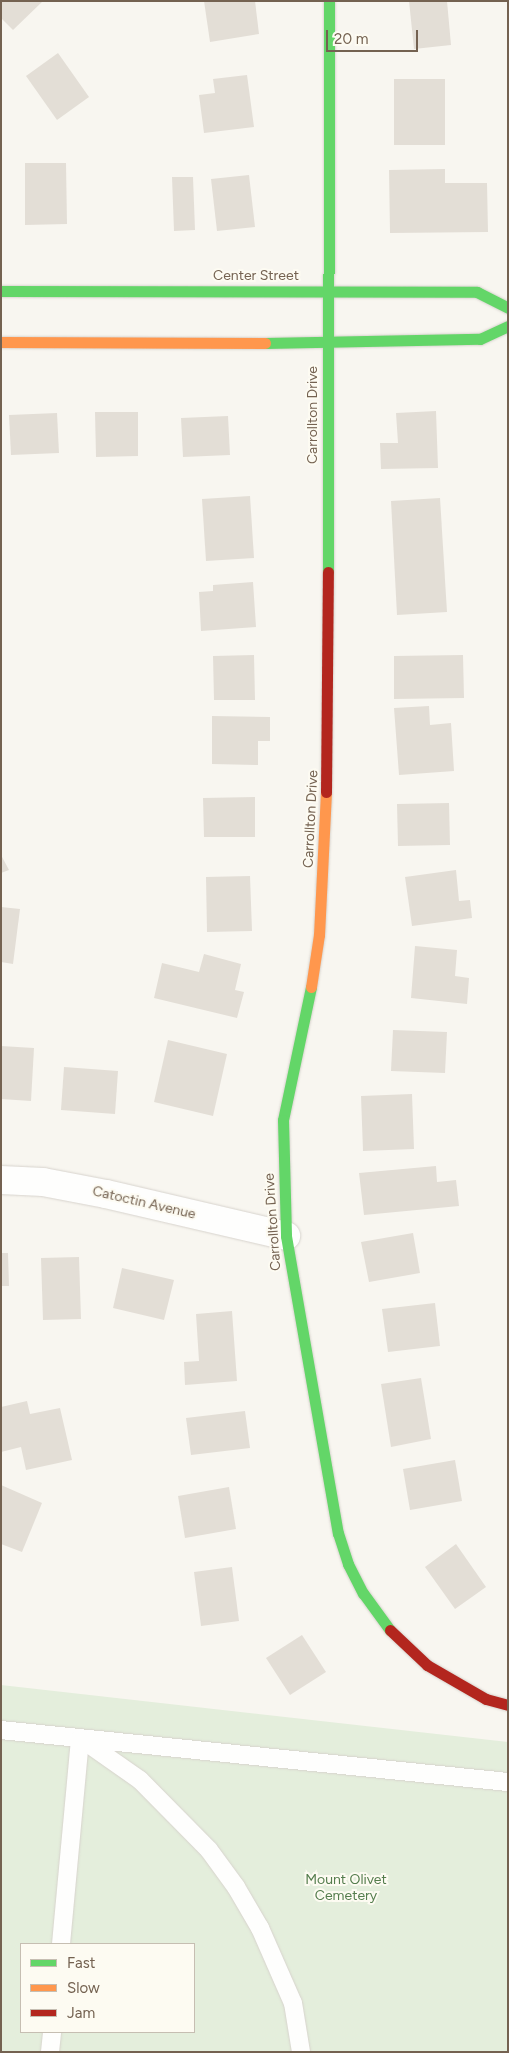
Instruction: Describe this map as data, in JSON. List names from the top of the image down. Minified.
{"streets":{"street":["Center Street","Carrollton Drive","Catoctin Avenue"]},"crossings":[["Center Street","Carrollton Drive"],["Carrollton Drive","Catoctin Avenue"]],"parks":["Mount Olivet Cemetery"],"legend":["Fast","Slow","Jam"],"scale_bar":"20 m"}
